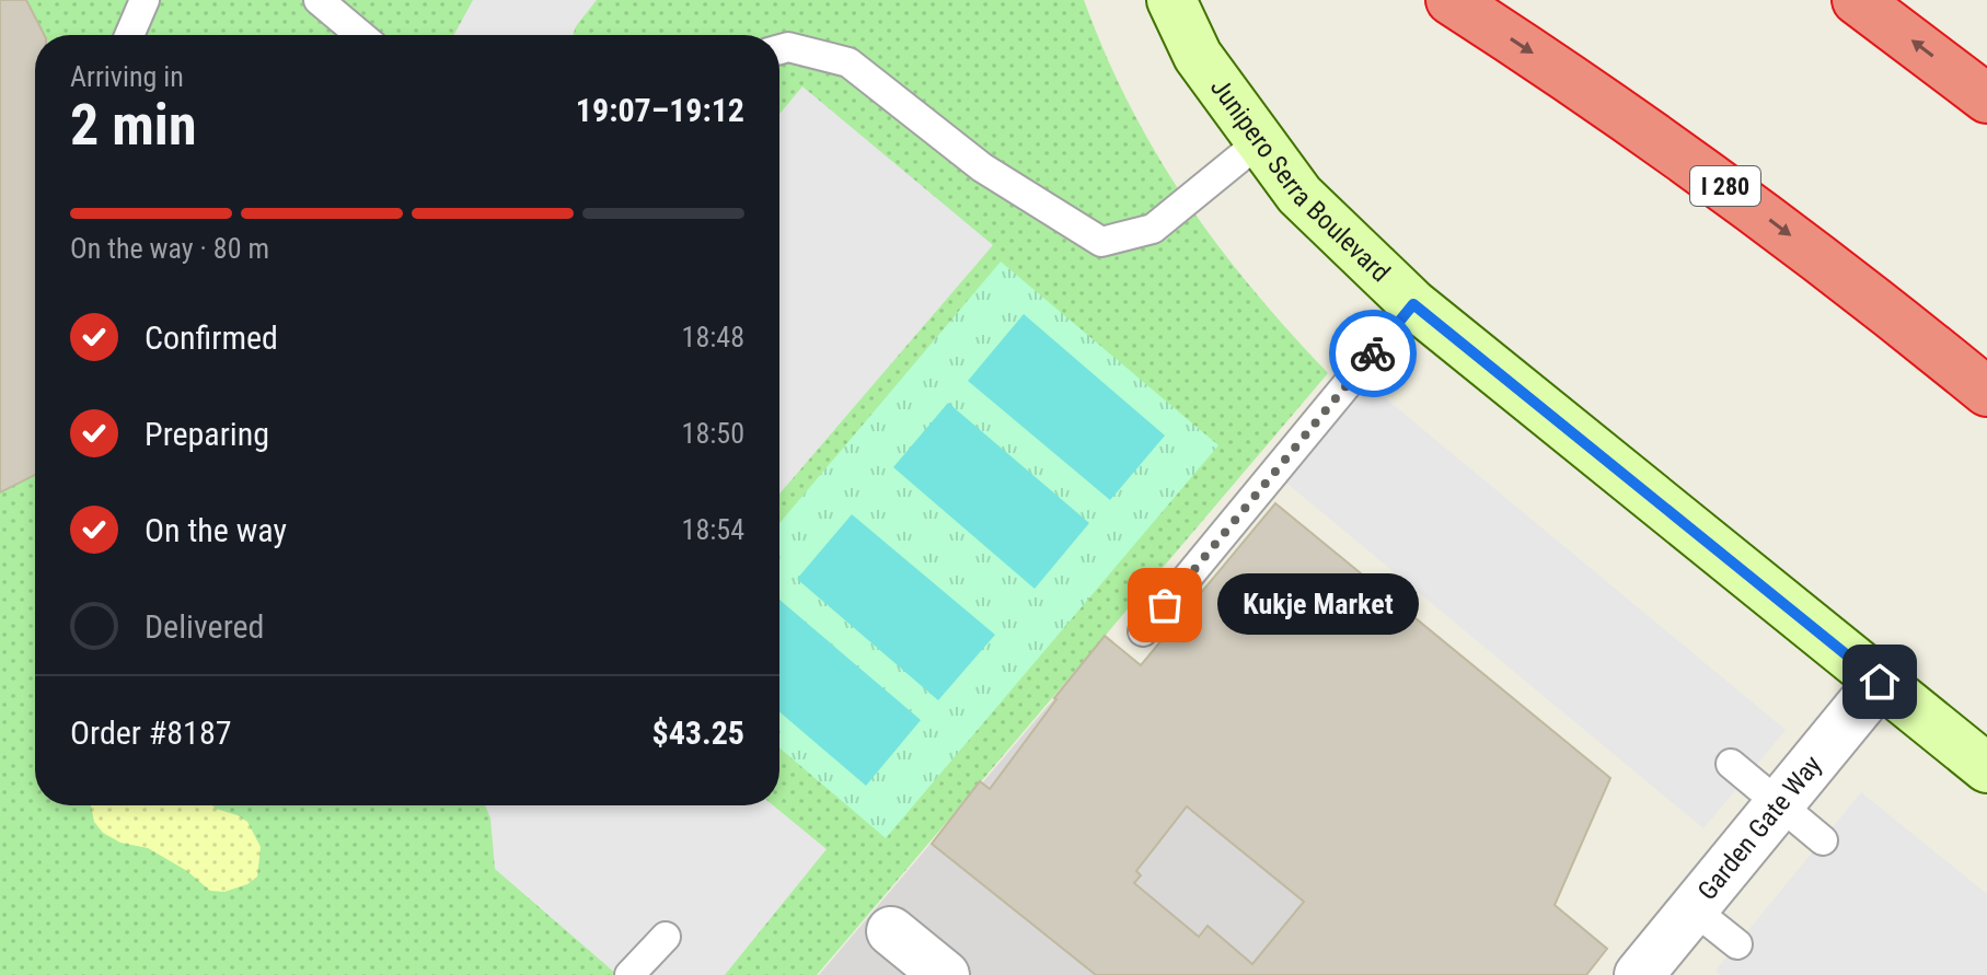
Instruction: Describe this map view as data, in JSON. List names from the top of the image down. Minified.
{"streets":{"highway":["I 280"],"main road":["Junipero Serra Boulevard"],"street":["Garden Gate Way"]},"crossings":[["Junipero Serra Boulevard","Garden Gate Way"]],"places":["Kukje Market"],"page":{"heading":["2 min","Arriving in","19:07–19:12"],"panel":["Order #8187","$43.25"],"bar":"On the way · 80 m","list":[["Confirmed","18:48"],["Preparing","18:50"],["On the way","18:54"],"Delivered"],"bubble":"Kukje Market"}}
